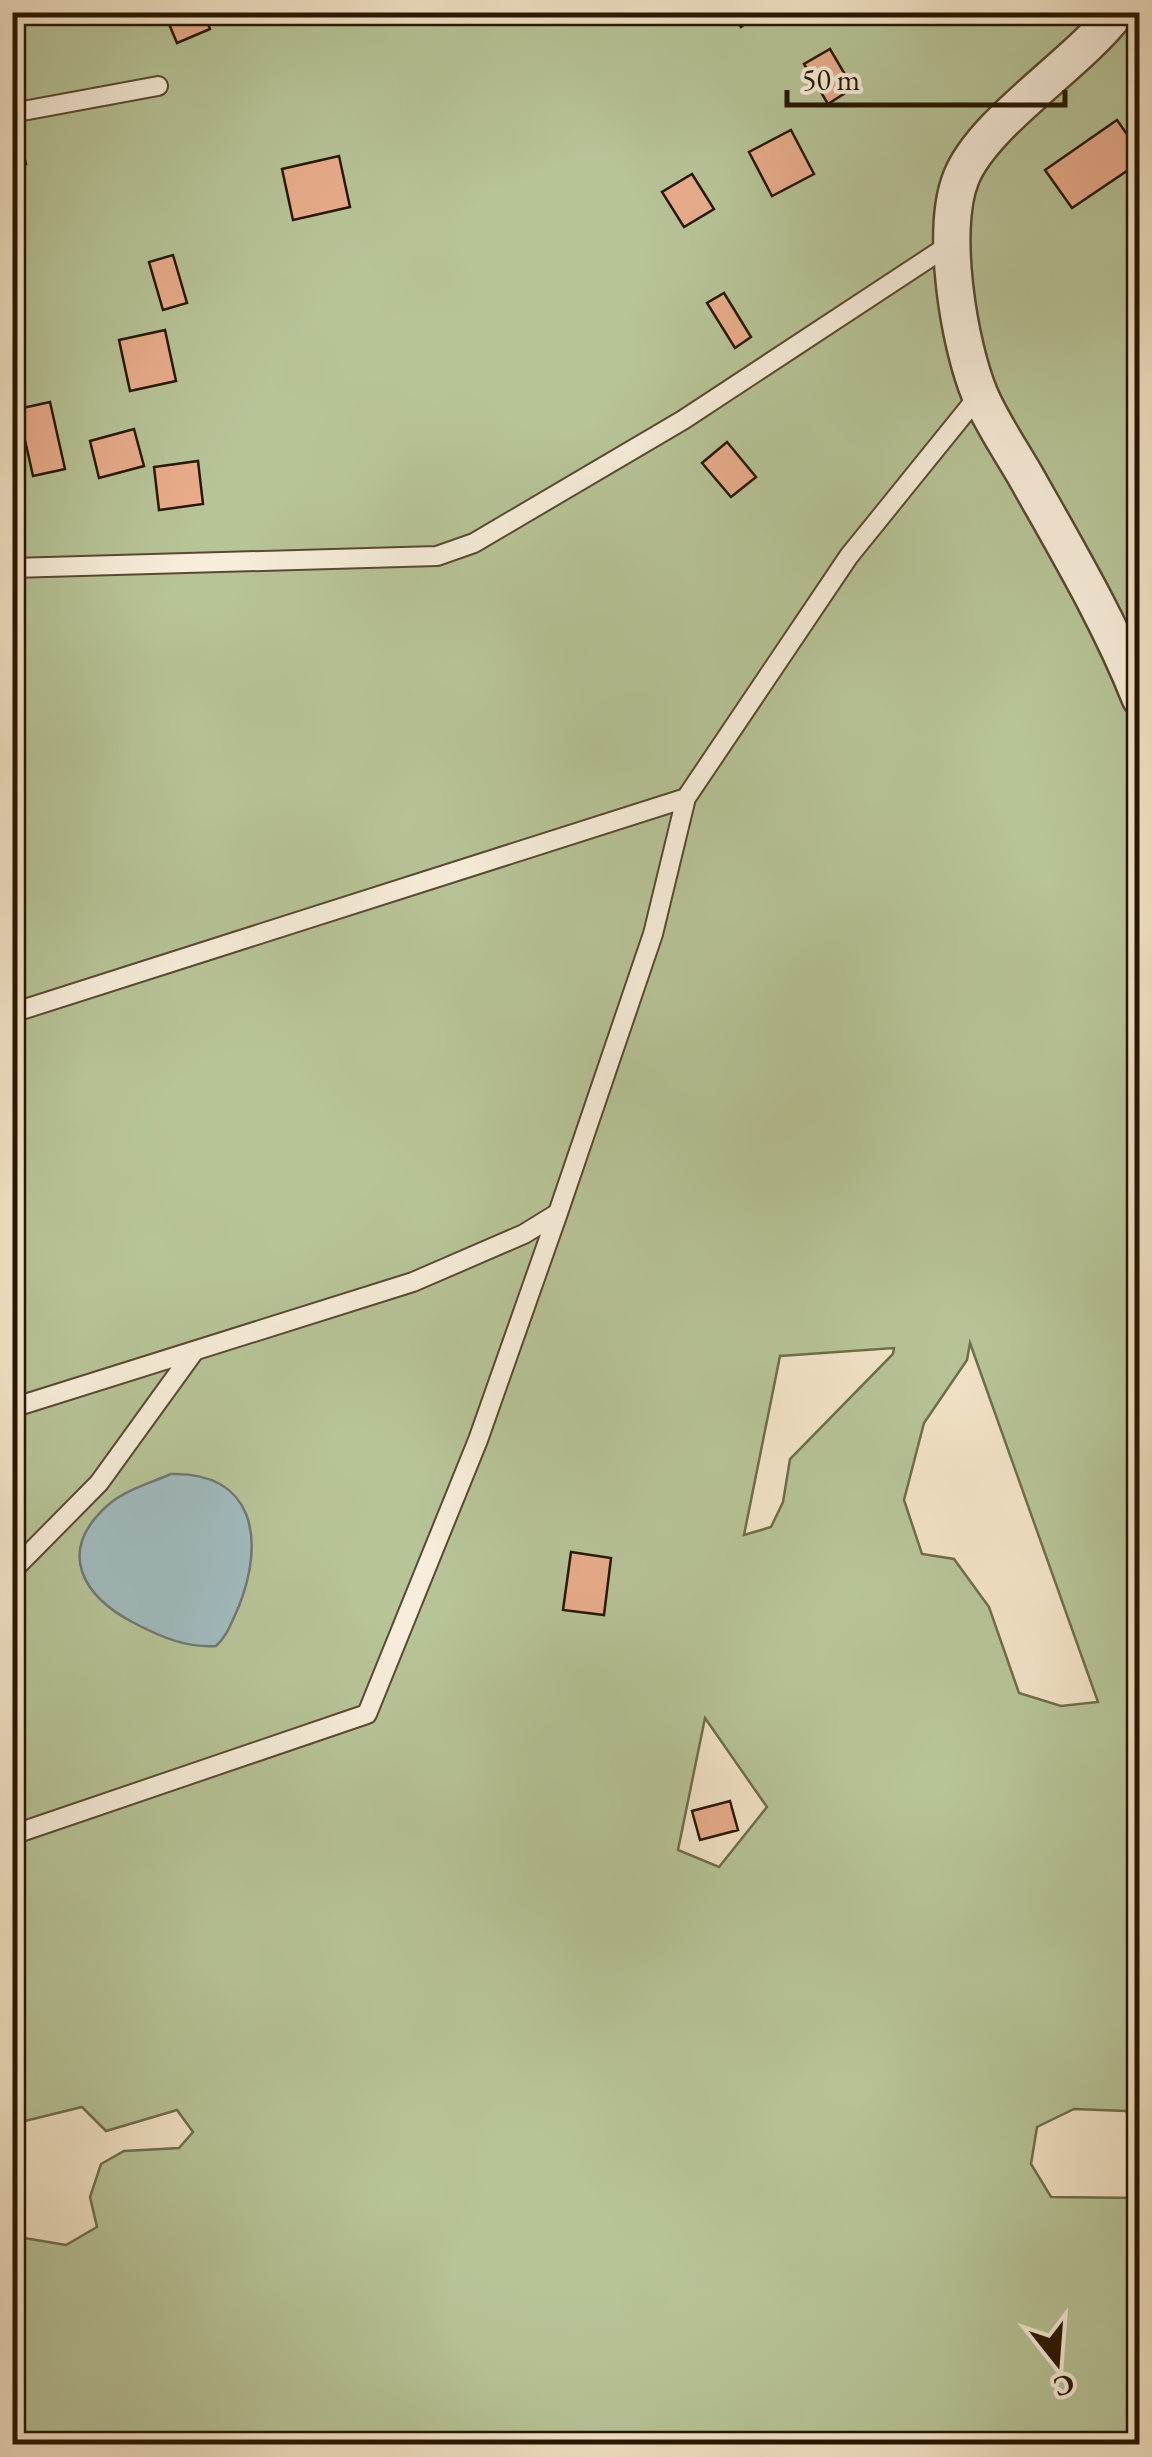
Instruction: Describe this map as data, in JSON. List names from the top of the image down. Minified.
{"scale_bar":"50 m","north":"bottom"}
